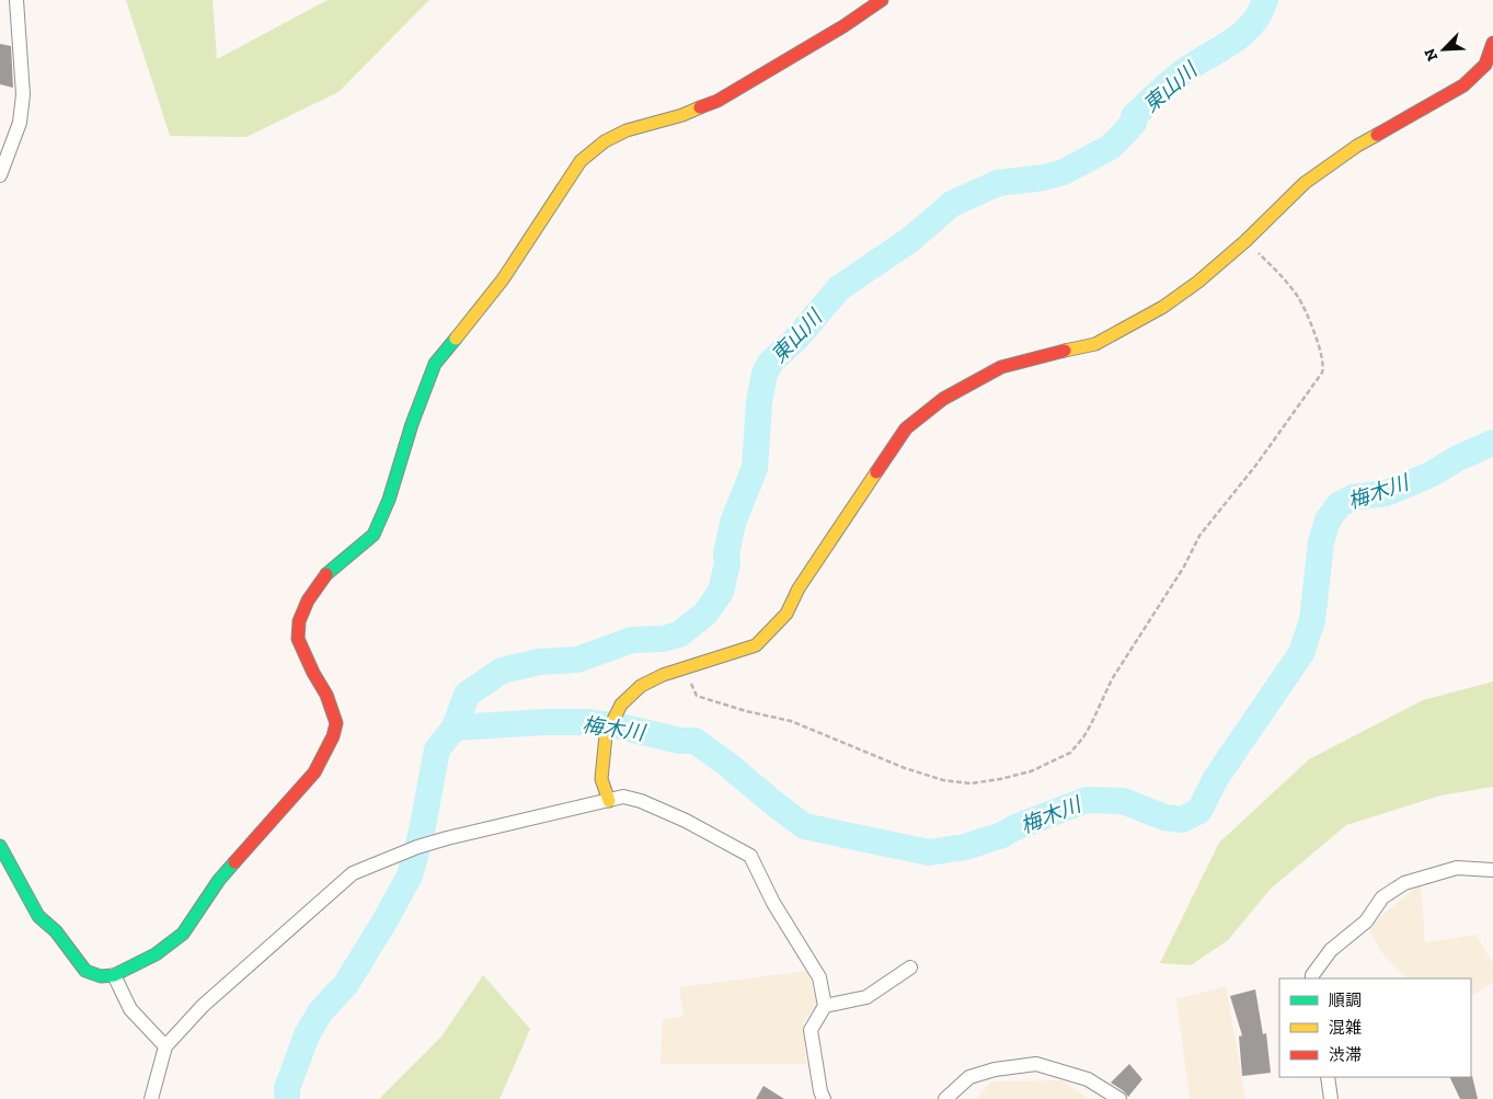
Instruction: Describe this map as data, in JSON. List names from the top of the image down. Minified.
{"water":["東山川","梅木川"],"legend":["順調","混雑","渋滞"],"north":"bottom left"}
